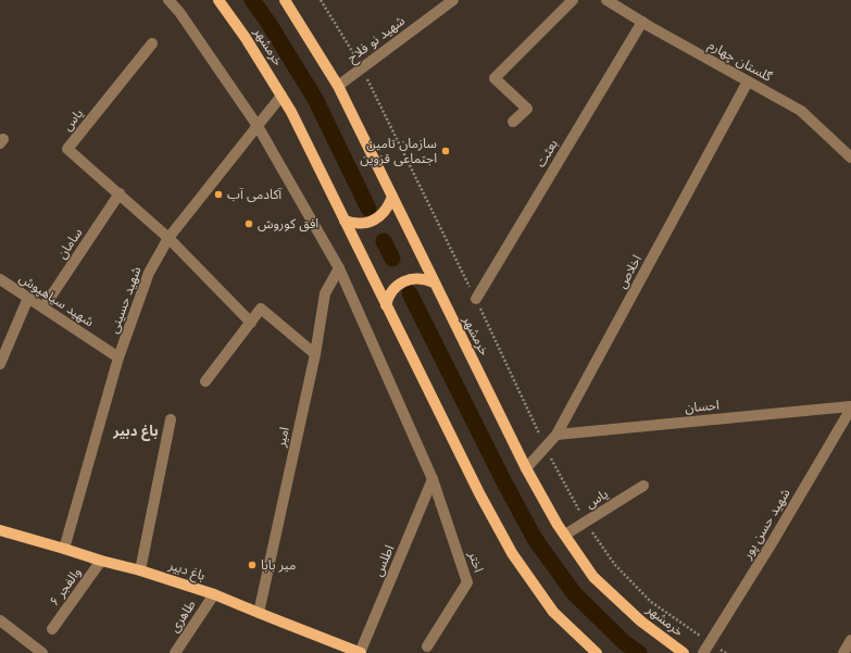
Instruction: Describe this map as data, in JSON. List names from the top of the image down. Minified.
{"streets":{"main road":["خرمشهر","باغ دبیر"],"street":["شهید نو فلاح","گلستان چهارم","یاس","بعثت","سامان","اخلاص","شهید سیاهپوش","شهید حسینی","احسان","امیر","شهید حسن پور","اطلس","اختر","والفجر ۶","طاهری"]},"crossings":[["شهید نو فلاح","خرمشهر"],["خرمشهر","یاس"],["خرمشهر","اخلاص"],["خرمشهر","شهید حسینی"],["گلستان چهارم","بعثت"],["گلستان چهارم","اخلاص"],["یاس","سامان"],["یاس","شهید حسینی"],["سامان","شهید سیاهپوش"],["اخلاص","احسان"],["شهید سیاهپوش","شهید حسینی"],["شهید حسینی","باغ دبیر"],["احسان","شهید حسن پور"],["امیر","باغ دبیر"],["اطلس","اختر"],["اطلس","باغ دبیر"],["باغ دبیر","والفجر ۶"],["باغ دبیر","طاهری"]],"districts":["باغ دبیر"],"places":["سازمان تامین اجتماعی قزوین","آکادمی آب","افق کوروش","میر بابا"]}
